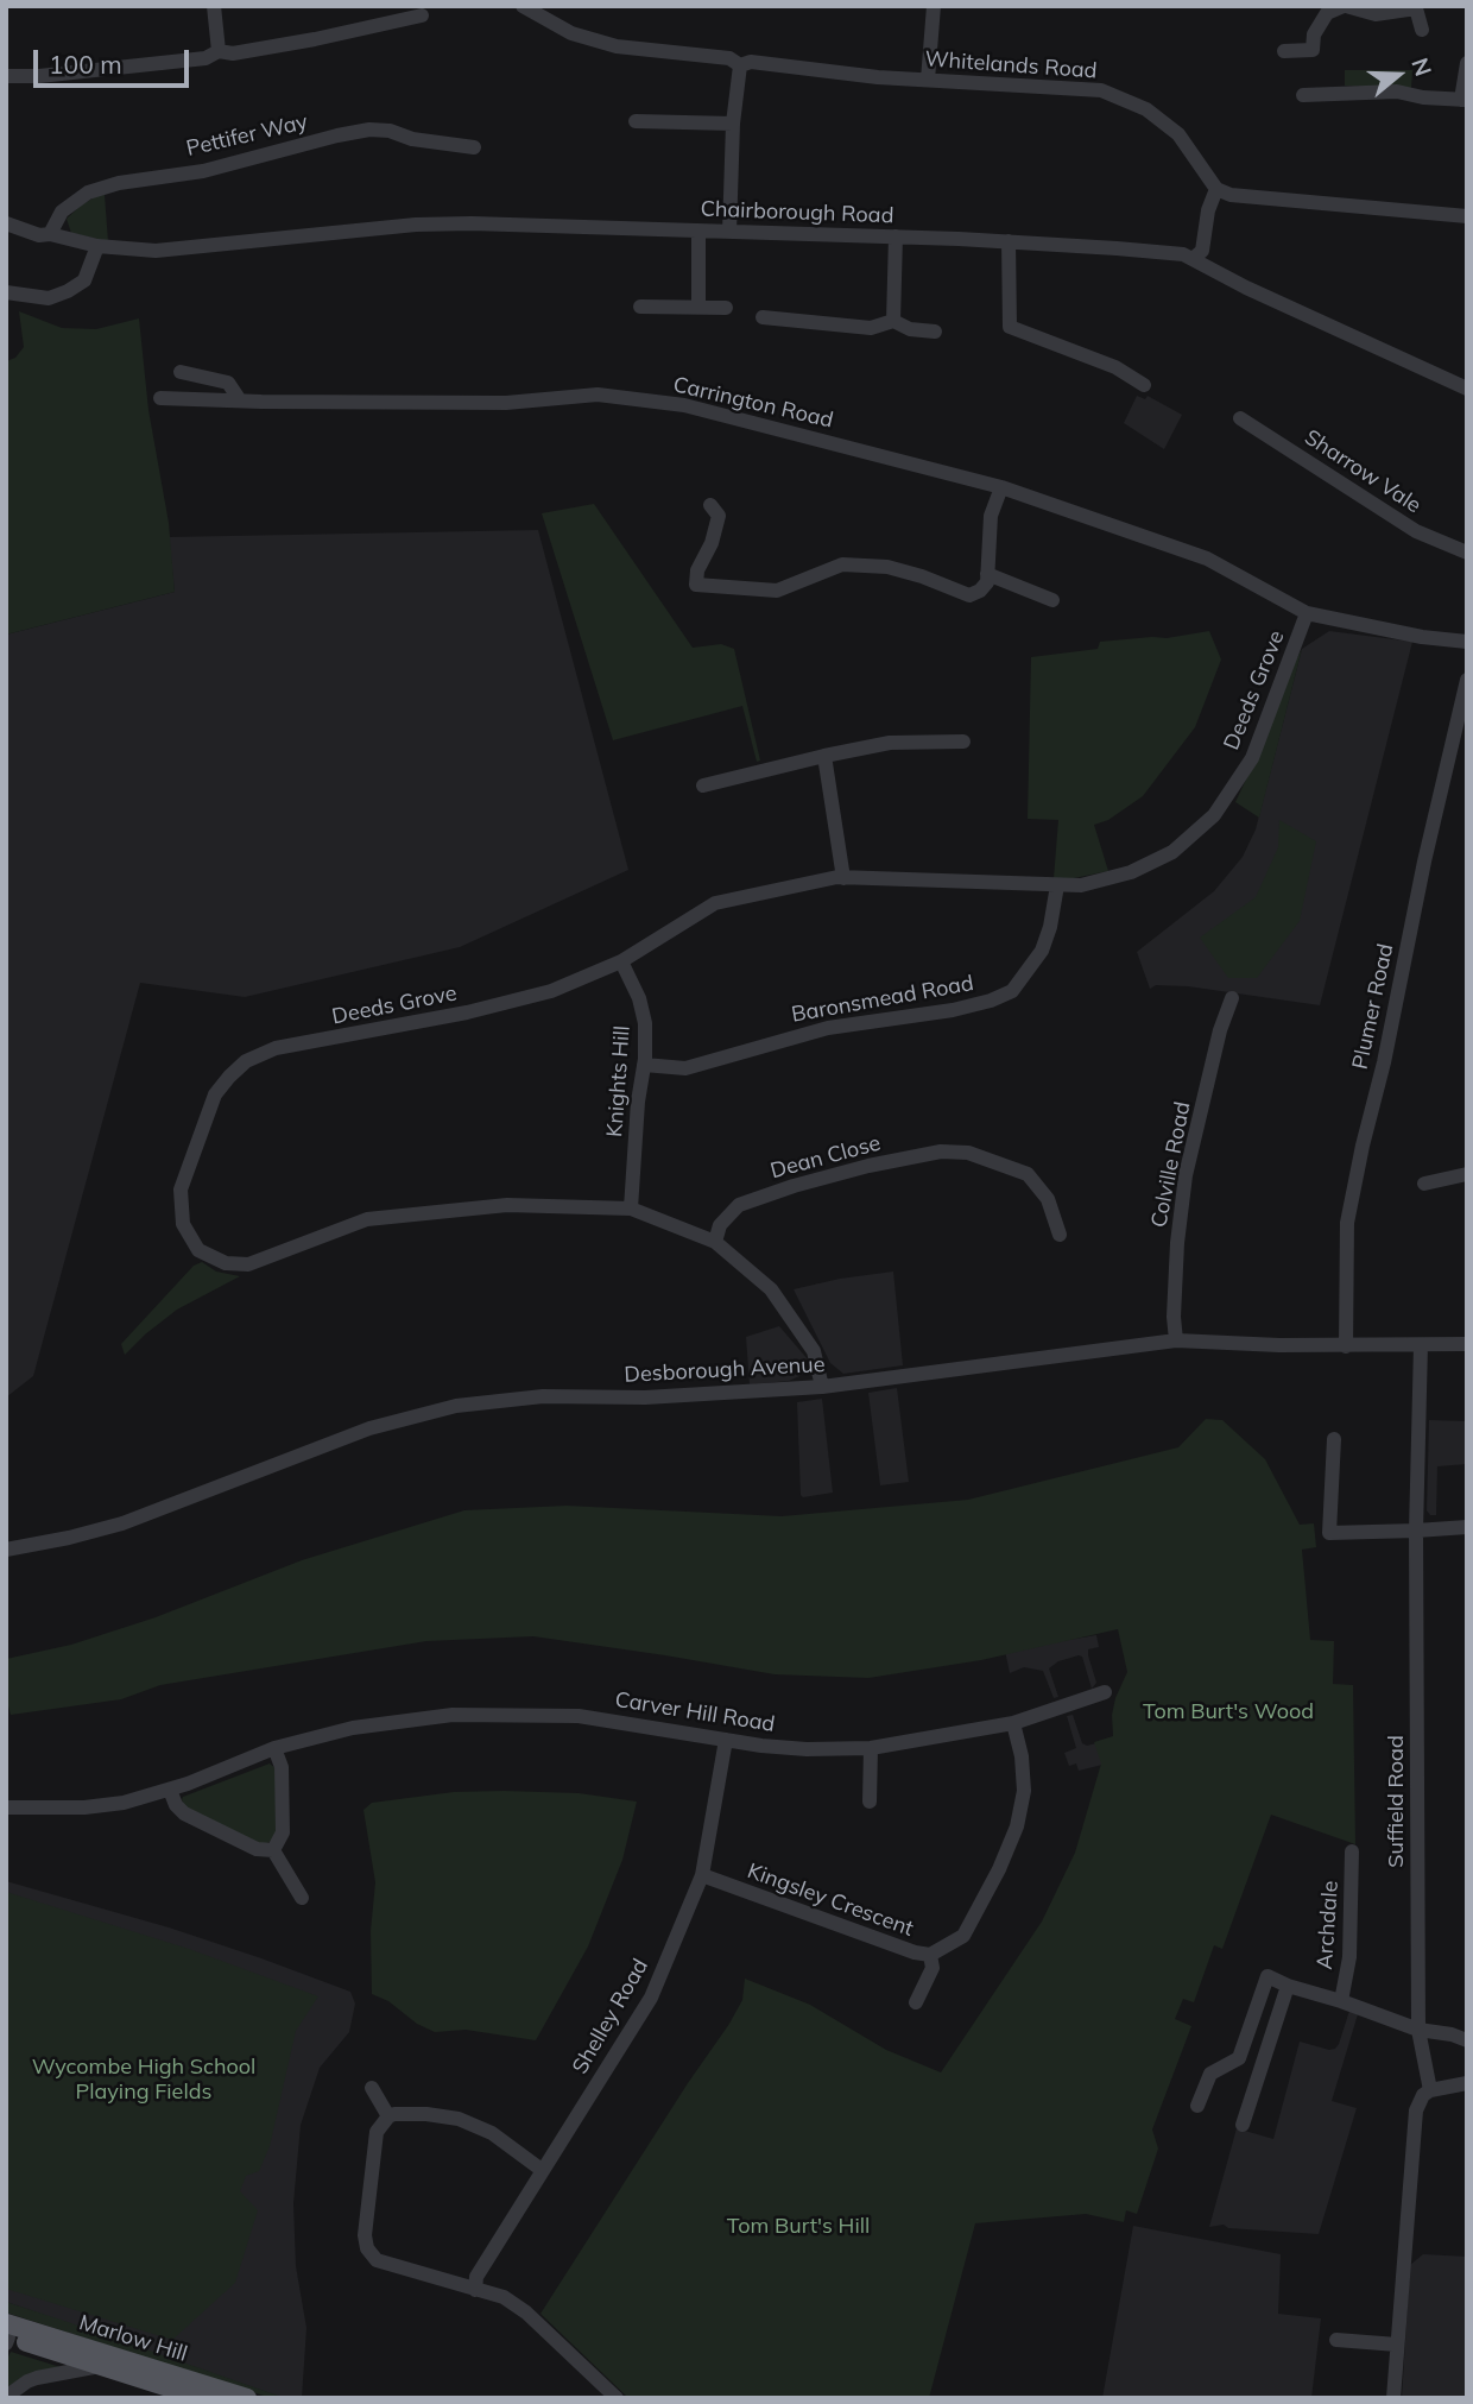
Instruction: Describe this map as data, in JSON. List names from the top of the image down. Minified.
{"streets":{"main road":["Marlow Hill"],"street":["Whitelands Road","Pettifer Way","Chairborough Road","Carrington Road","Sharrow Vale","Deeds Grove","Baronsmead Road","Plumer Road","Knights Hill","Dean Close","Colville Road","Desborough Avenue","Carver Hill Road","Suffield Road","Kingsley Crescent","Archdale","Shelley Road"]},"crossings":[["Pettifer Way","Chairborough Road"],["Carrington Road","Deeds Grove"],["Deeds Grove","Baronsmead Road"],["Deeds Grove","Knights Hill"],["Deeds Grove","Dean Close"],["Deeds Grove","Desborough Avenue"],["Baronsmead Road","Knights Hill"],["Plumer Road","Desborough Avenue"],["Colville Road","Desborough Avenue"],["Desborough Avenue","Suffield Road"],["Carver Hill Road","Kingsley Crescent"],["Carver Hill Road","Shelley Road"],["Kingsley Crescent","Shelley Road"]],"parks":["Tom Burt's Wood","Wycombe High School Playing Fields","Tom Burt's Hill"],"scale_bar":"100 m","north":"right"}
